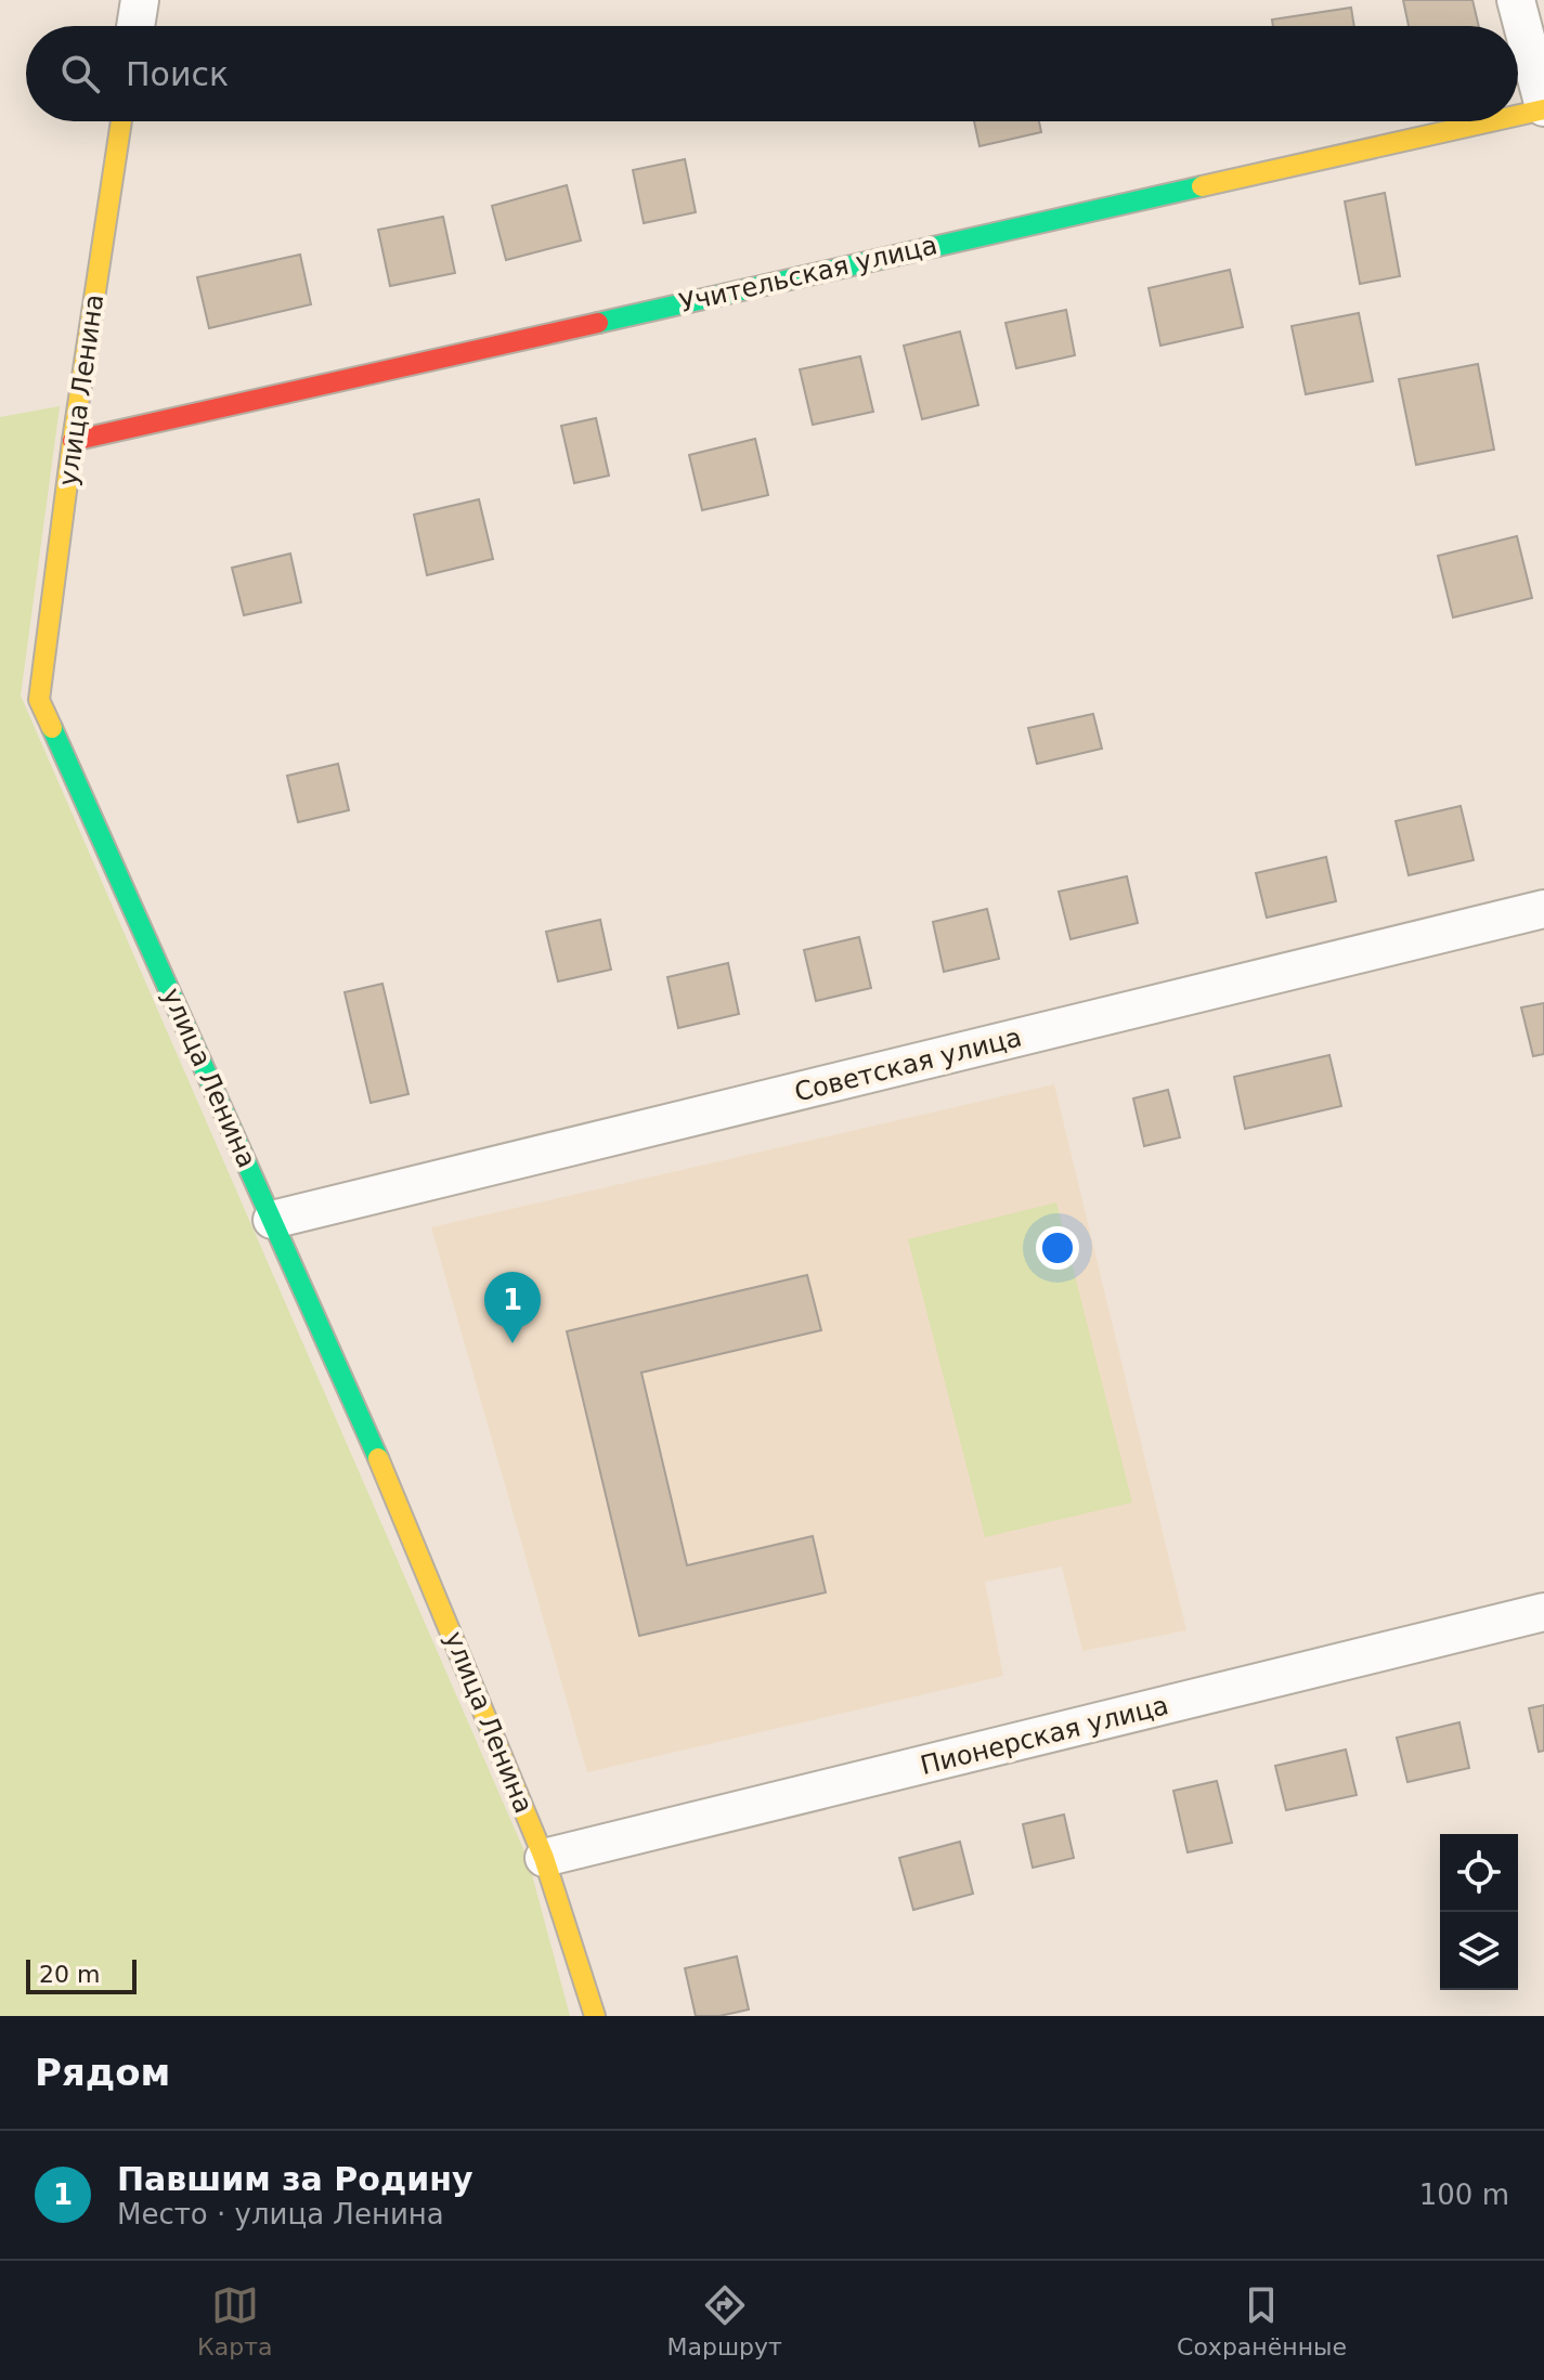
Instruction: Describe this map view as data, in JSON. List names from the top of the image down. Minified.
{"streets":{"street":["Учительская улица","улица Ленина","Советская улица","Пионерская улица"]},"crossings":[["Учительская улица","улица Ленина"],["улица Ленина","Советская улица"],["улица Ленина","Пионерская улица"]],"scale_bar":"20 m","page":{"search":"Поиск","pins":"1","scale":"20 m","heading":"Рядом","list":[{"mark":"1","name":"Павшим за Родину","note":"Место · улица Ленина","value":"100 m"}],"nav":["Карта","Маршрут","Сохранённые"]}}
